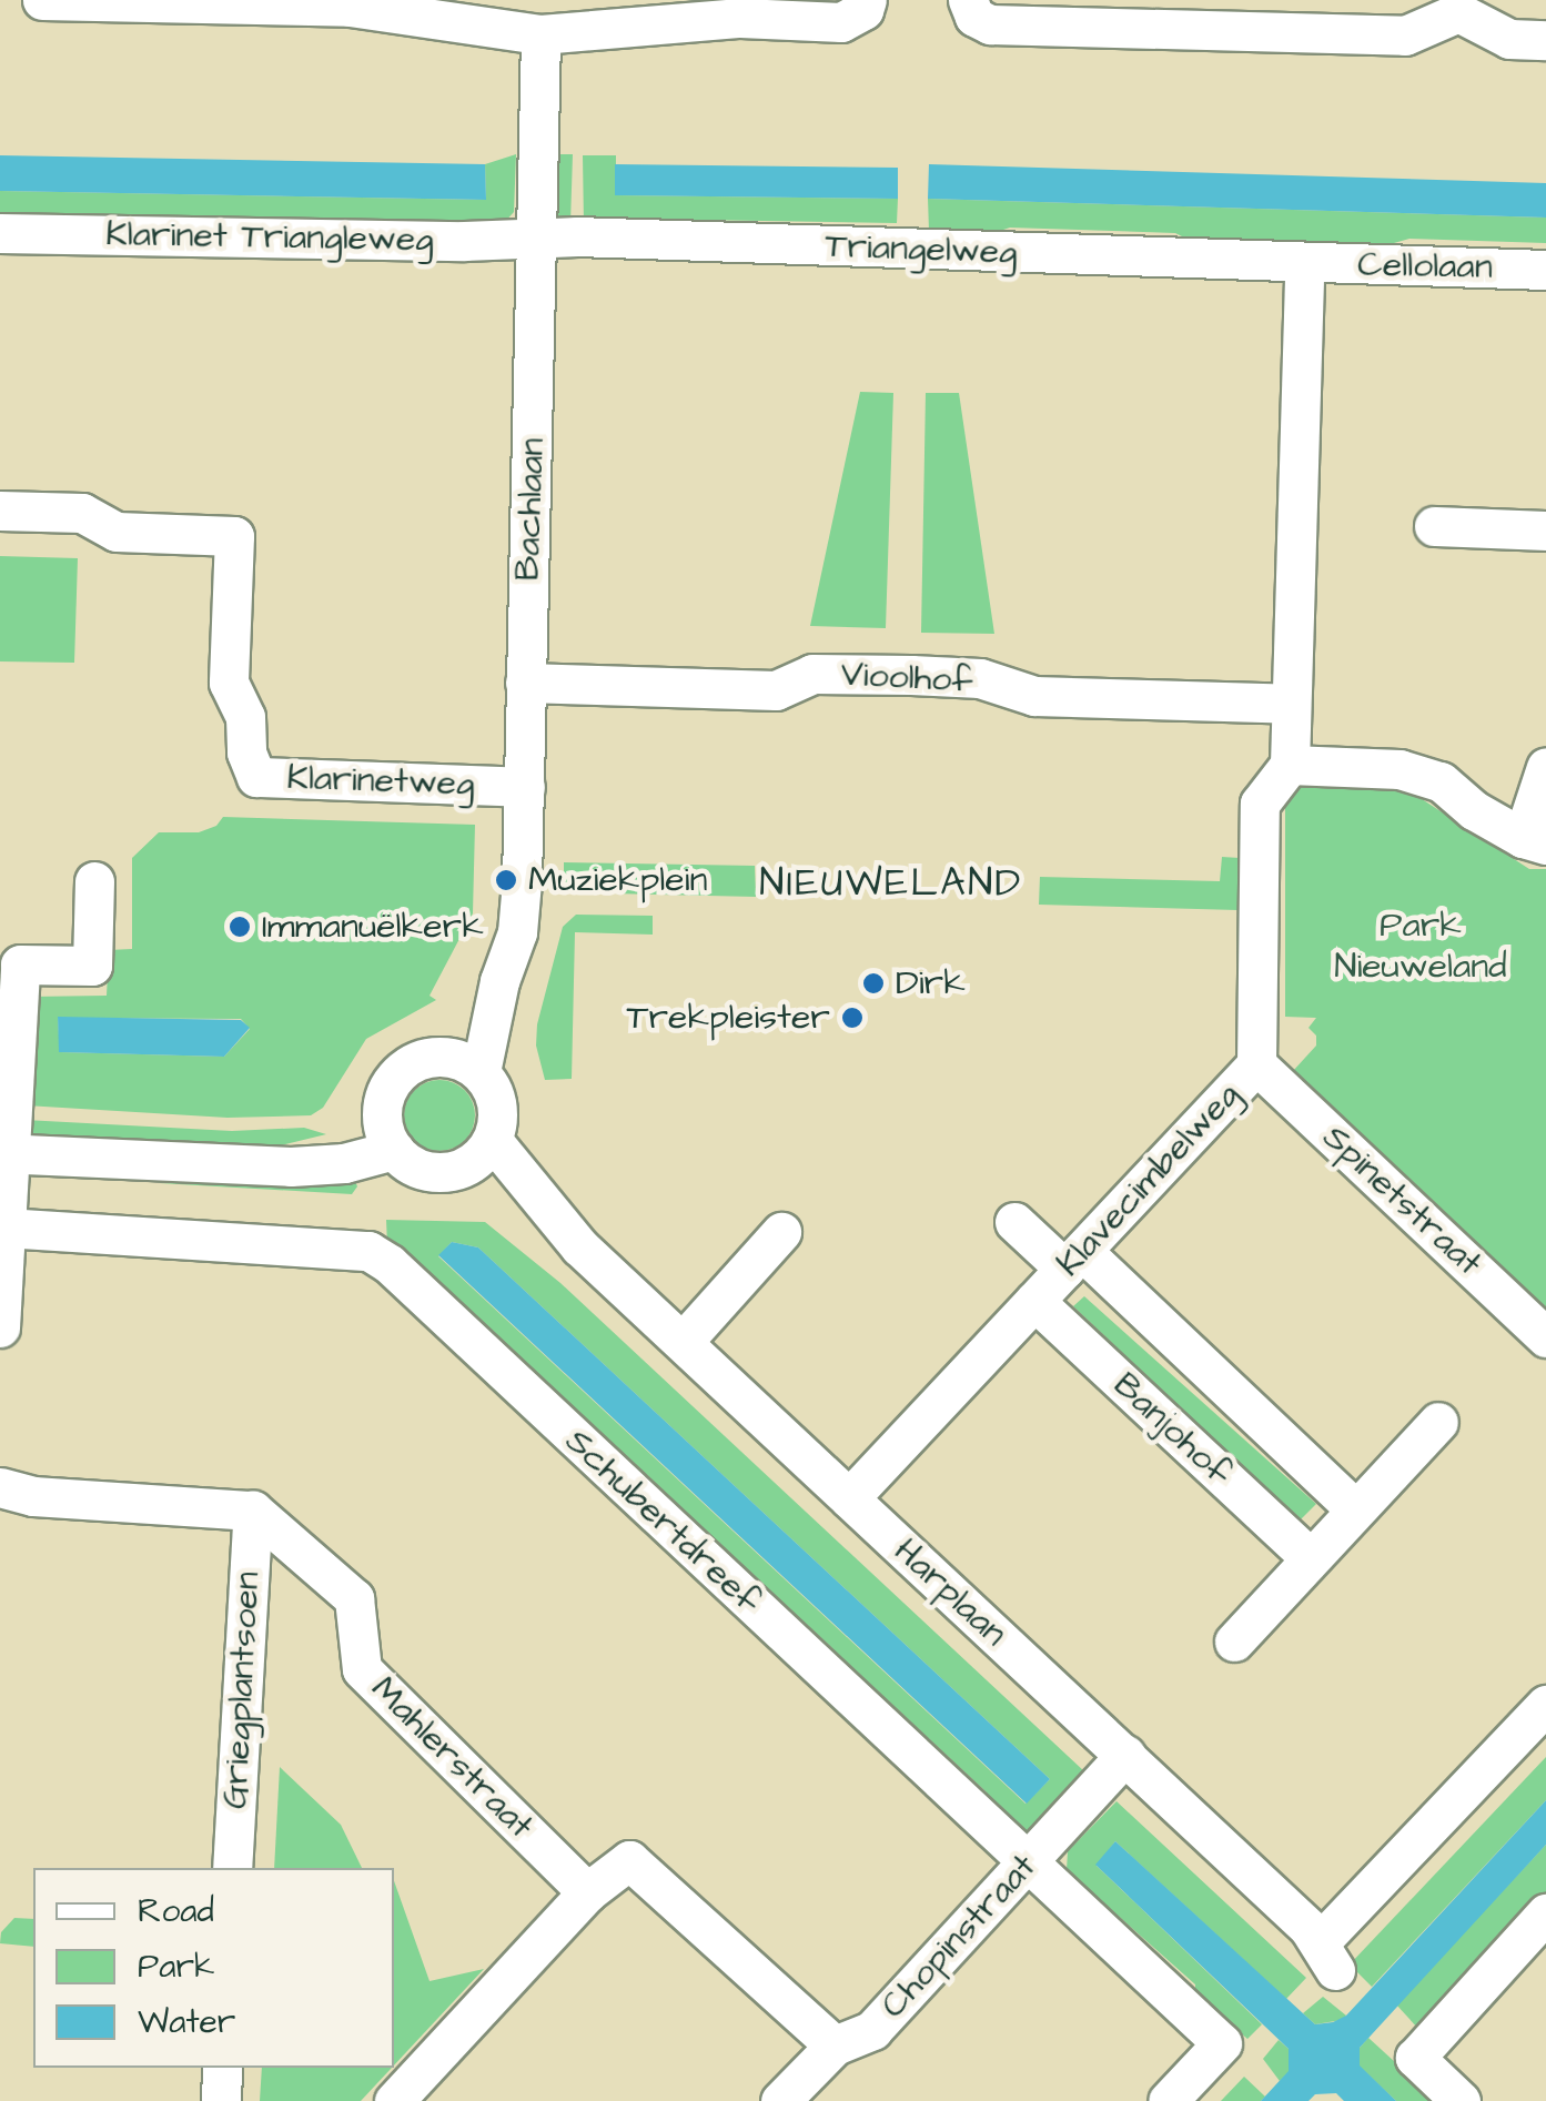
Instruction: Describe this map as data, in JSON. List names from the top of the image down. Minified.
{"streets":{"street":["Klarinet Triangleweg","Triangelweg","Cellolaan","Bachlaan","Vioolhof","Klarinetweg","Klavecimbelweg","Spinetstraat","Banjohof","Schubertdreef","Harplaan","Griegplantsoen","Mahlerstraat","Chopinstraat"]},"crossings":[["Klarinet Triangleweg","Triangelweg"],["Klarinet Triangleweg","Bachlaan"],["Triangelweg","Cellolaan"],["Triangelweg","Bachlaan"],["Bachlaan","Vioolhof"],["Bachlaan","Klarinetweg"],["Bachlaan","Harplaan"],["Klavecimbelweg","Spinetstraat"],["Klavecimbelweg","Banjohof"],["Klavecimbelweg","Harplaan"],["Schubertdreef","Chopinstraat"],["Harplaan","Chopinstraat"],["Griegplantsoen","Mahlerstraat"]],"districts":["NIEUWELAND"],"parks":["Park Nieuweland"],"places":["Muziekplein","Immanuëlkerk","Dirk","Trekpleister"],"legend":["Road","Park","Water"]}
